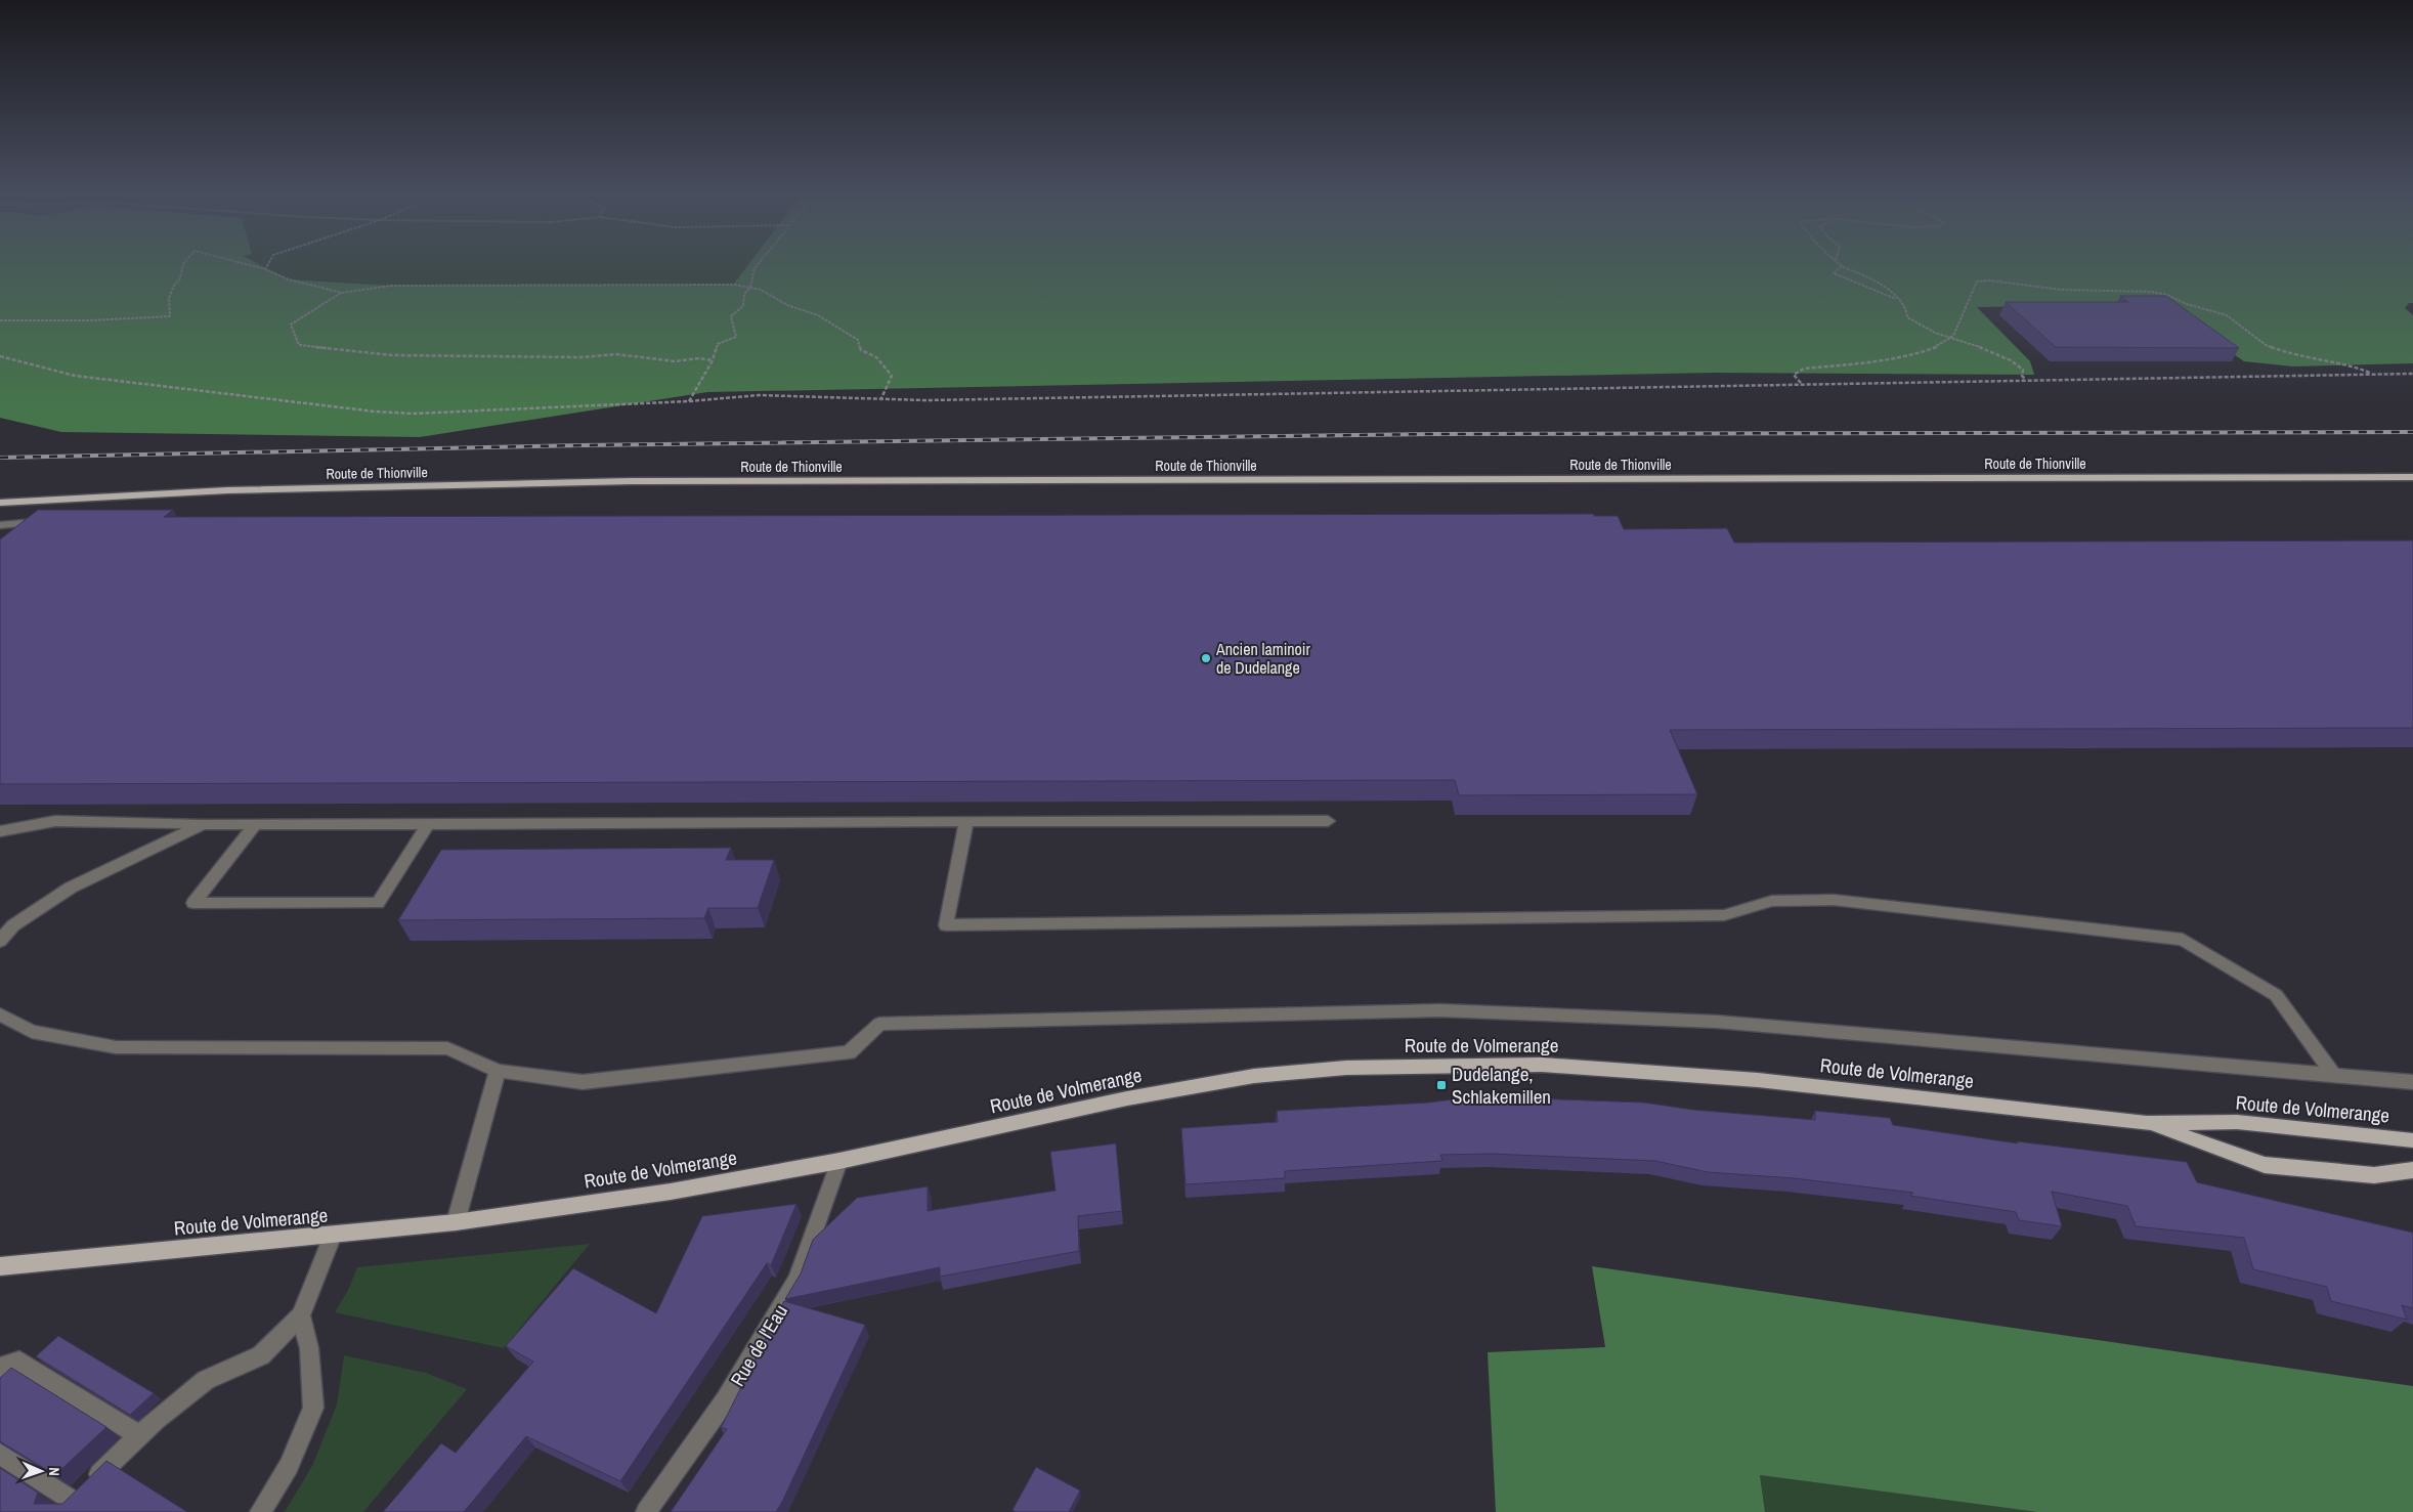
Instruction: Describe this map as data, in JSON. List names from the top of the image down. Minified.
{"streets":{"main road":["Route de Thionville","Route de Volmerange"],"street":["Rue de l'Eau"]},"crossings":[["Route de Volmerange","Rue de l'Eau"]],"places":{"other":["Ancien laminoir de Dudelange"],"transit":["Dudelange, Schlakemillen"]},"north":"right"}
